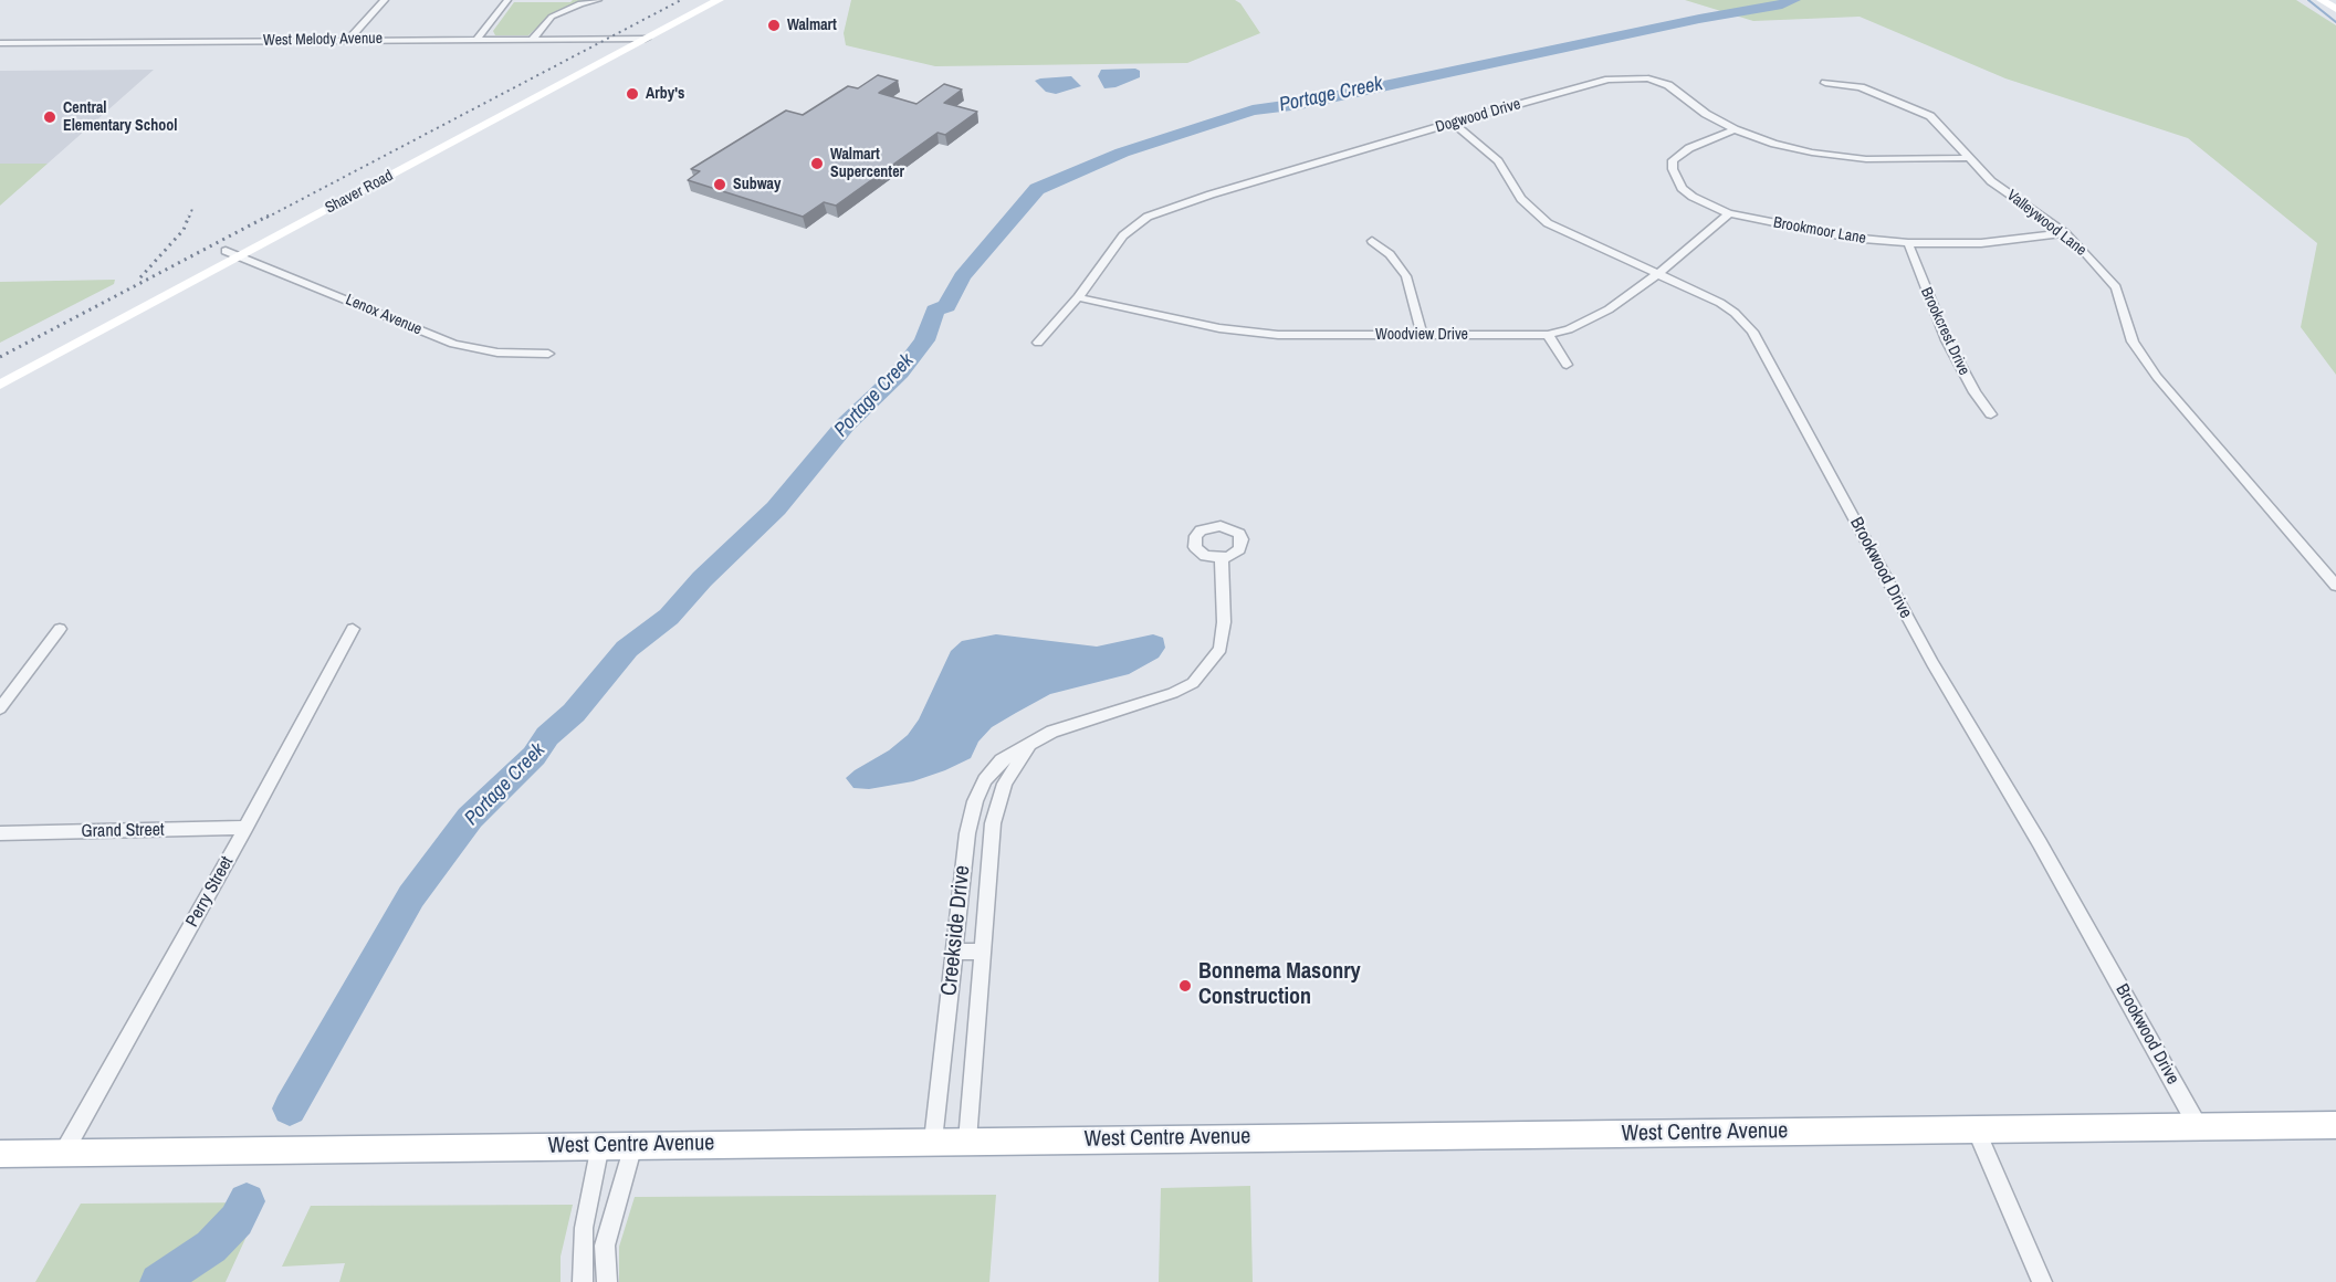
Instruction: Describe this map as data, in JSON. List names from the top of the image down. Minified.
{"streets":{"main road":["Shaver Road","West Centre Avenue"],"street":["West Melody Avenue","Dogwood Drive","Valleywood Lane","Brookmoor Lane","Lenox Avenue","Brookcrest Drive","Woodview Drive","Brookwood Drive","Grand Street","Perry Street","Creekside Drive"]},"crossings":[["West Melody Avenue","Shaver Road"],["Dogwood Drive","Valleywood Lane"],["Dogwood Drive","Brookmoor Lane"],["Dogwood Drive","Woodview Drive"],["Dogwood Drive","Brookwood Drive"],["Shaver Road","Lenox Avenue"],["Valleywood Lane","Brookmoor Lane"],["Brookmoor Lane","Brookcrest Drive"],["Brookmoor Lane","Woodview Drive"],["Woodview Drive","Brookwood Drive"],["Brookwood Drive","West Centre Avenue"],["Grand Street","Perry Street"],["Perry Street","West Centre Avenue"],["Creekside Drive","West Centre Avenue"]],"water":["Portage Creek"],"places":["Walmart","Arby's","Central Elementary School","Walmart Supercenter","Subway","Bonnema Masonry Construction"]}
